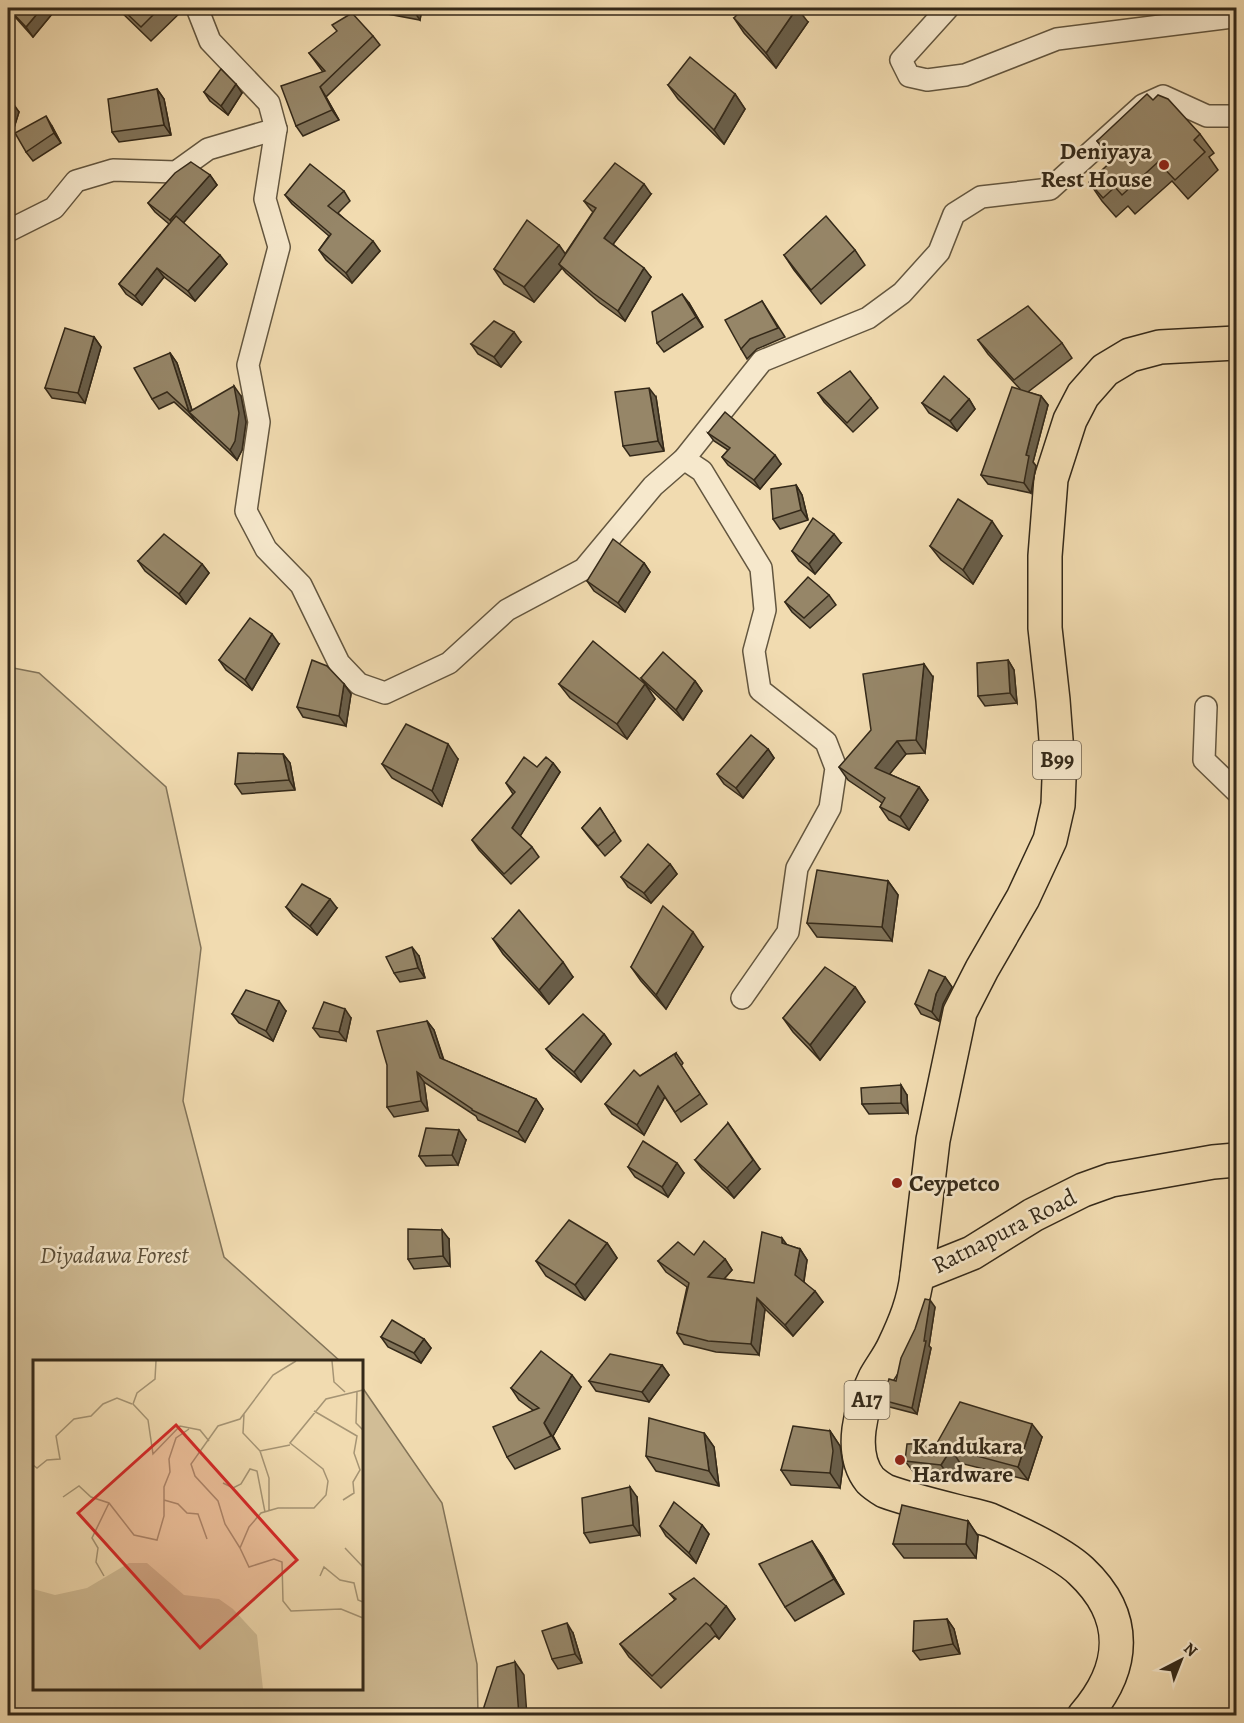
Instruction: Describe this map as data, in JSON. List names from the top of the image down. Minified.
{"streets":{"main road":["B99","Ratnapura Road","A17"]},"crossings":[["B99","Ratnapura Road"]],"parks":["Diyadawa Forest"],"places":["Deniyaya Rest House","Ceypetco","Kandukara Hardware"],"north":"top right"}
